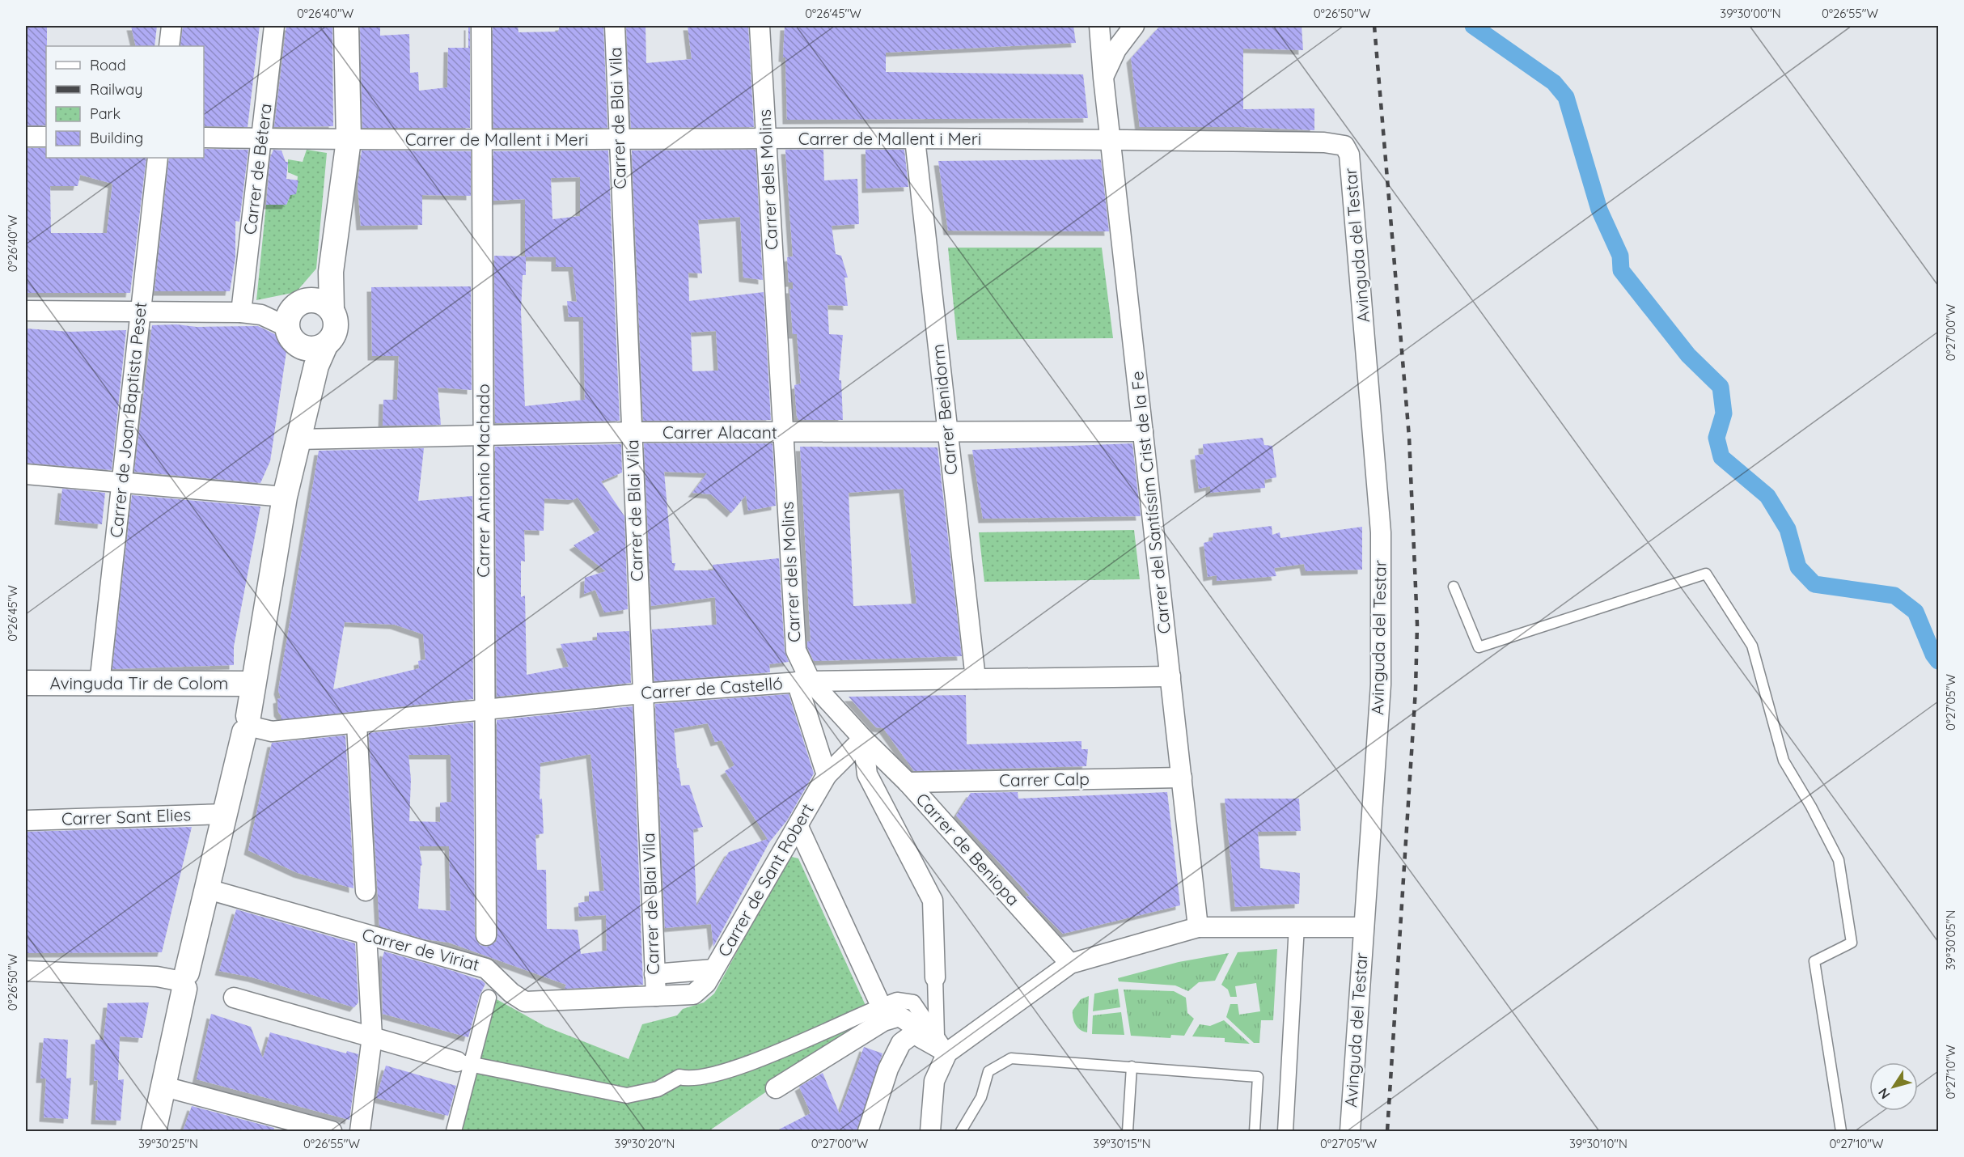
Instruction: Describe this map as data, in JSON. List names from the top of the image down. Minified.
{"streets":{"street":["Carrer de Blai Vila","Carrer de Mallent i Meri","Carrer de Bétera","Carrer dels Molins","Avinguda del Testar","Carrer Benidorm","Carrer de Joan Baptista Peset","Carrer Alacant","Carrer Antonio Machado","Carrer del Santíssim Crist de la Fe","Avinguda Tir de Colom","Carrer de Castelló","Carrer Calp","Carrer Sant Elies","Carrer de Beniopa","Carrer de Sant Robert","Carrer de Viriat"]},"crossings":[["Carrer de Blai Vila","Carrer de Mallent i Meri"],["Carrer de Blai Vila","Carrer Alacant"],["Carrer de Blai Vila","Carrer de Castelló"],["Carrer de Blai Vila","Carrer de Sant Robert"],["Carrer de Blai Vila","Carrer de Viriat"],["Carrer de Mallent i Meri","Carrer de Bétera"],["Carrer de Mallent i Meri","Carrer dels Molins"],["Carrer de Mallent i Meri","Avinguda del Testar"],["Carrer de Mallent i Meri","Carrer Benidorm"],["Carrer de Mallent i Meri","Carrer Antonio Machado"],["Carrer de Mallent i Meri","Carrer del Santíssim Crist de la Fe"],["Carrer dels Molins","Carrer Alacant"],["Carrer dels Molins","Carrer de Castelló"],["Carrer dels Molins","Carrer de Beniopa"],["Carrer dels Molins","Carrer de Sant Robert"],["Carrer Benidorm","Carrer Alacant"],["Carrer Benidorm","Carrer de Castelló"],["Carrer de Joan Baptista Peset","Avinguda Tir de Colom"],["Carrer Alacant","Carrer Antonio Machado"],["Carrer Alacant","Carrer del Santíssim Crist de la Fe"],["Carrer Antonio Machado","Carrer de Castelló"],["Carrer del Santíssim Crist de la Fe","Carrer de Castelló"],["Carrer del Santíssim Crist de la Fe","Carrer Calp"],["Carrer Calp","Carrer de Beniopa"],["Carrer de Beniopa","Carrer de Sant Robert"],["Carrer de Sant Robert","Carrer de Viriat"]],"legend":["Road","Railway","Park","Building"],"north":"bottom left","coordinates":["0°26'40\"W","0°26'45\"W","0°26'50\"W","39°30'00\"N","0°26'55\"W","0°27'00\"W","0°27'05\"W","39°30'05\"N","0°27'10\"W","39°30'25\"N","39°30'20\"N","39°30'15\"N","39°30'10\"N"]}
